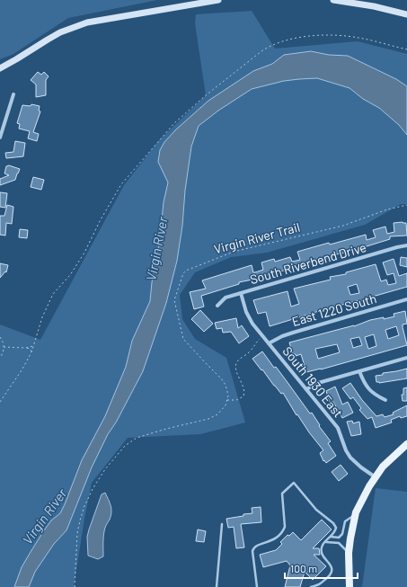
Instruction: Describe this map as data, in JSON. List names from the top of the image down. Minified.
{"streets":{"street":["South Riverbend Drive","East 1220 South","South 1930 East"],"path":["Virgin River Trail"]},"crossings":[["South Riverbend Drive","South 1930 East"],["East 1220 South","South 1930 East"]],"water":["Virgin River"],"scale_bar":"100 m"}
